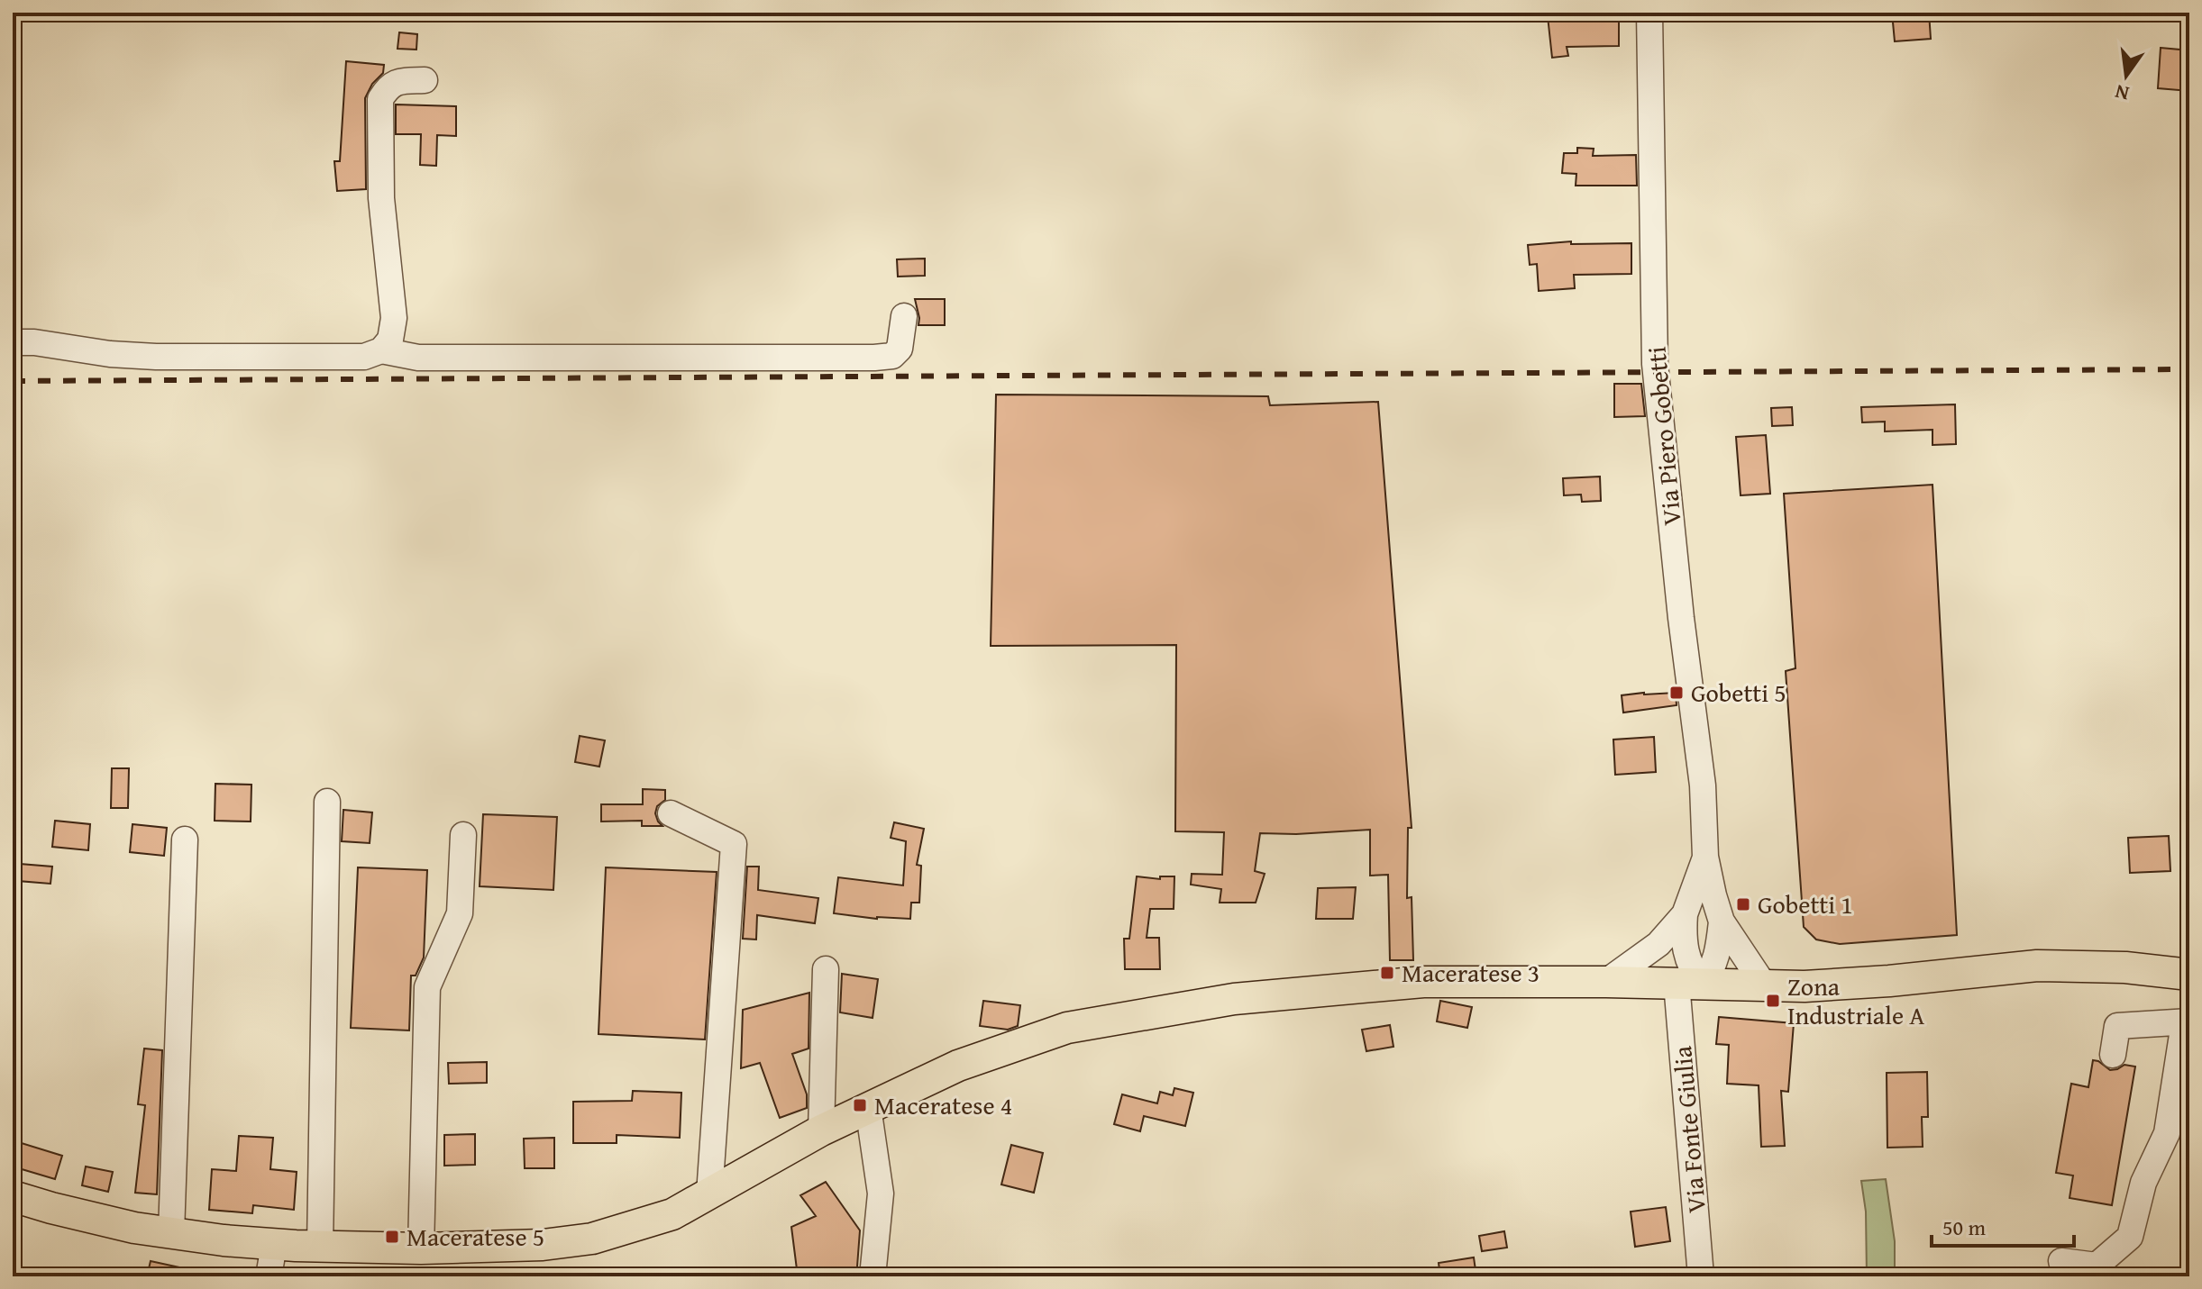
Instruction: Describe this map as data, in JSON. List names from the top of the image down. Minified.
{"streets":{"street":["Via Piero Gobetti","Via Fonte Giulia"]},"places":{"transit":["Gobetti 5","Gobetti 1","Maceratese 3","Zona Industriale A","Maceratese 4","Maceratese 5"]},"scale_bar":"50 m","north":"bottom"}
